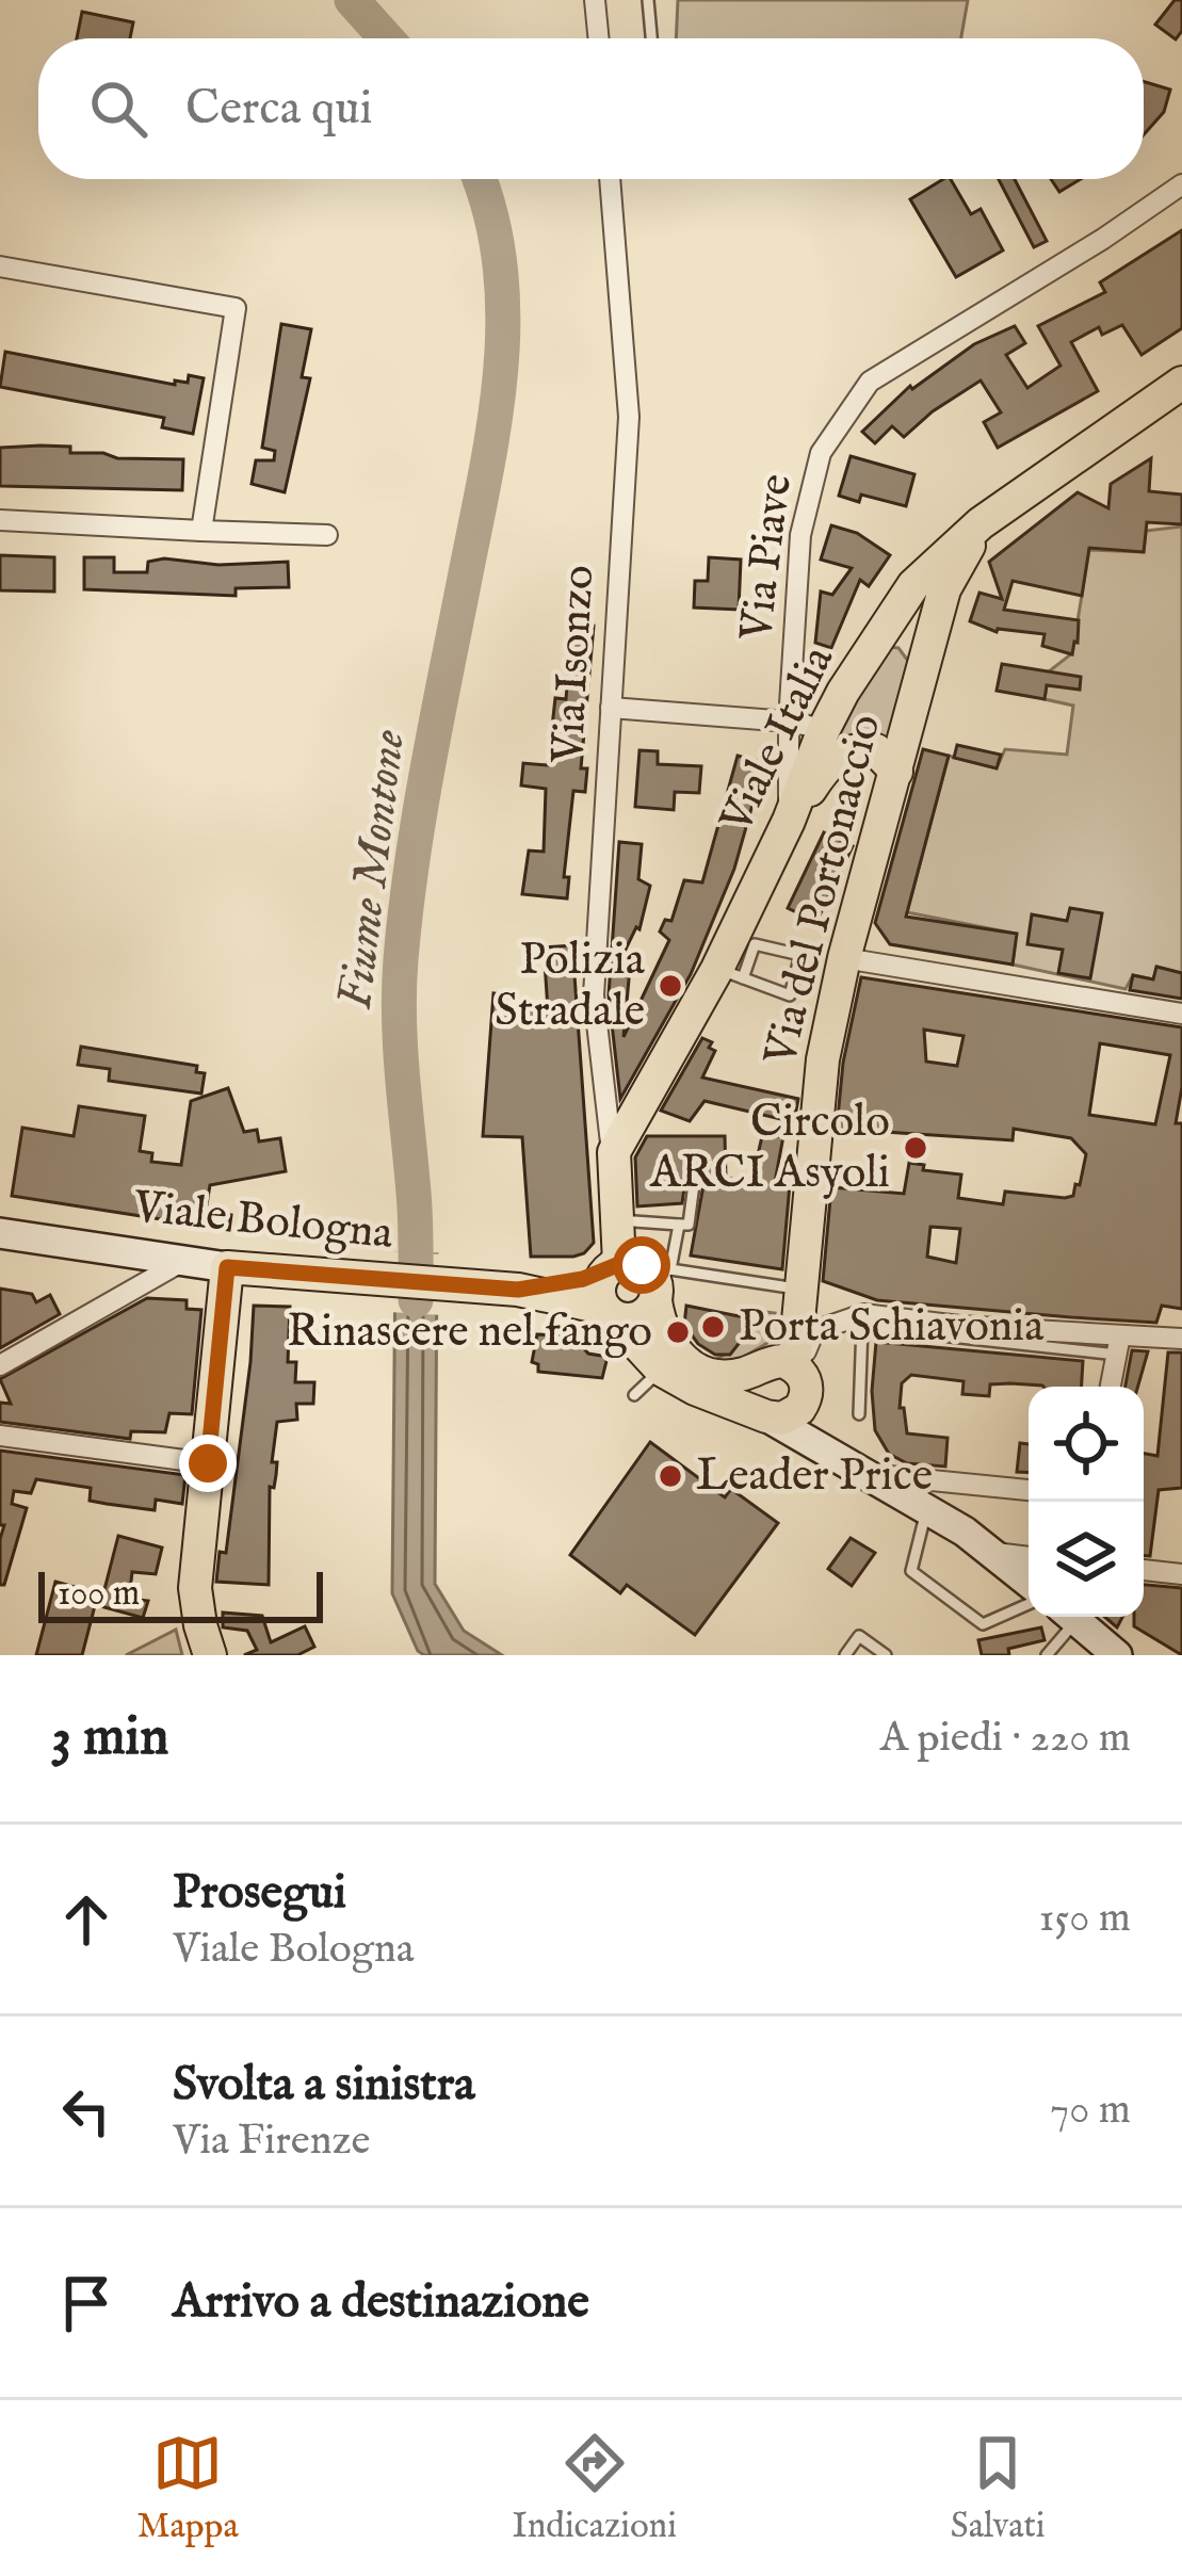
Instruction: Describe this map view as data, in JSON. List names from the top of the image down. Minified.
{"streets":{"main road":["Viale Italia","Via del Portonaccio","Viale Bologna"],"street":["Via Piave","Via Isonzo"]},"crossings":[["Via Piave","Viale Italia"],["Via Isonzo","Viale Italia"],["Viale Italia","Via del Portonaccio"],["Viale Italia","Viale Bologna"]],"water":["Fiume Montone"],"places":["Polizia Stradale","Circolo ARCI Asyoli","Porta Schiavonia","Rinascere nel fango","Leader Price"],"scale_bar":"100 m","page":{"search":"Cerca qui","scale":"100 m","heading":["3 min","A piedi · 220 m"],"list":[["Prosegui","Viale Bologna","150 m"],["Svolta a sinistra","Via Firenze","70 m"],"Arrivo a destinazione"],"nav":["Mappa","Indicazioni","Salvati"]}}
